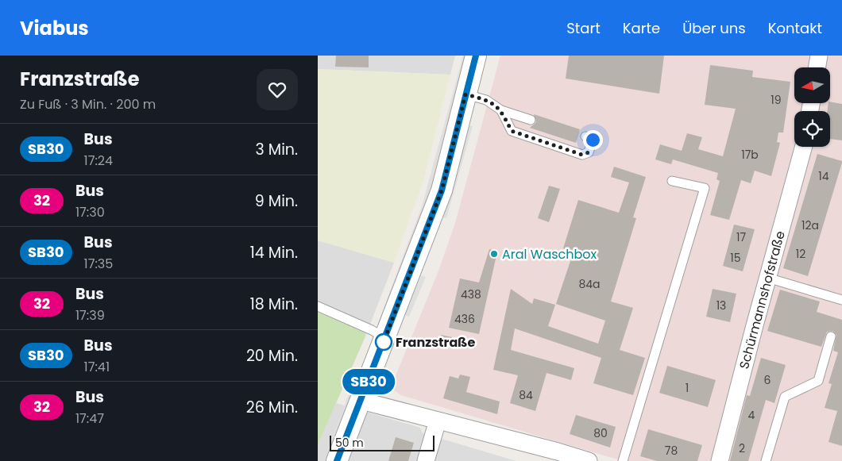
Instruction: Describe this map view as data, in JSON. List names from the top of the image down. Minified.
{"streets":{"street":["Schürmannshofstraße"]},"places":["Aral Waschbox","Franzstraße"],"lines":["bus line SB30"],"house_numbers":["19","17b","14","12a","17","12","15","84a","438","13","436","6","1","84","4","80","2","78"],"scale_bar":"50 m","north":"left","page":{"header":"Viabus","nav":["Start","Karte","Über uns","Kontakt"],"heading":["Franzstraße","Zu Fuß · 3 Min. · 200 m"],"on_map":"SB30","list":[{"mark":"SB30","name":"Bus","note":"17:24","value":"3 Min."},{"mark":"32","name":"Bus","note":"17:30","value":"9 Min."},{"mark":"SB30","name":"Bus","note":"17:35","value":"14 Min."},{"mark":"32","name":"Bus","note":"17:39","value":"18 Min."},{"mark":"SB30","name":"Bus","note":"17:41","value":"20 Min."},{"mark":"32","name":"Bus","note":"17:47","value":"26 Min."}],"scale":"50 m"}}
